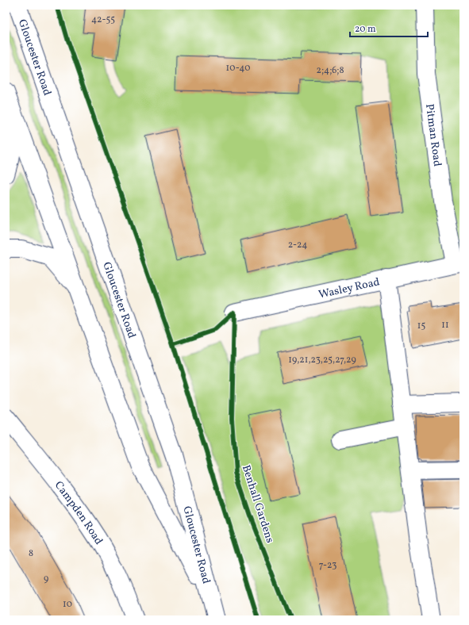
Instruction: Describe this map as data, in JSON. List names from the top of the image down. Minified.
{"streets":{"main road":["Gloucester Road","Pitman Road","Wasley Road","Campden Road"],"cycle path":["Benhall Gardens"]},"crossings":[["Pitman Road","Wasley Road"]],"house_numbers":["42-55","10-40","2;4;6;8","2-24","11","15","19,21,23,25,27,29","8","7-23","9","10"],"scale_bar":"20 m"}
